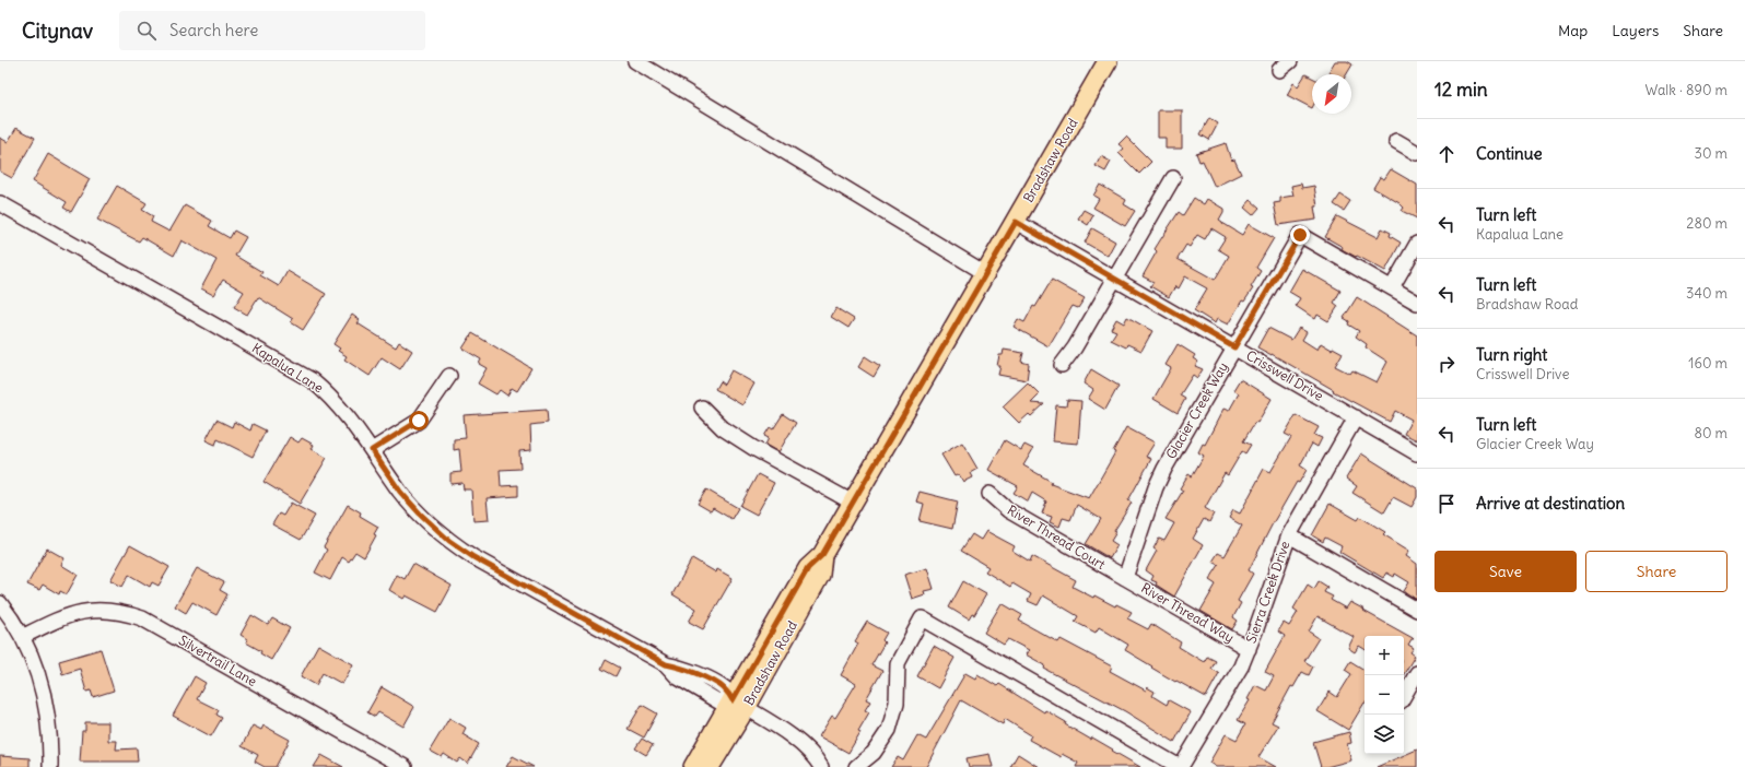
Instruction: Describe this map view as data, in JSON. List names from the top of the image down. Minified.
{"streets":{"main road":["Bradshaw Road"],"street":["Kapalua Lane","Crisswell Drive","Glacier Creek Way","River Thread Court","Sierra Creek Drive","River Thread Way","Silvertrail Lane"]},"crossings":[["Bradshaw Road","Kapalua Lane"],["Bradshaw Road","Crisswell Drive"],["Crisswell Drive","Glacier Creek Way"],["Crisswell Drive","Sierra Creek Drive"],["Glacier Creek Way","River Thread Court"],["Glacier Creek Way","River Thread Way"],["River Thread Court","River Thread Way"],["Sierra Creek Drive","River Thread Way"]],"north":"bottom left","page":{"header":"Citynav","search":"Search here","nav":["Map","Layers","Share"],"heading":["12 min","Walk · 890 m"],"list":[["Continue","30 m"],["Turn left","Kapalua Lane","280 m"],["Turn left","Bradshaw Road","340 m"],["Turn right","Crisswell Drive","160 m"],["Turn left","Glacier Creek Way","80 m"],"Arrive at destination"],"buttons":["Save","Share"],"map_buttons":["+","−"]}}
